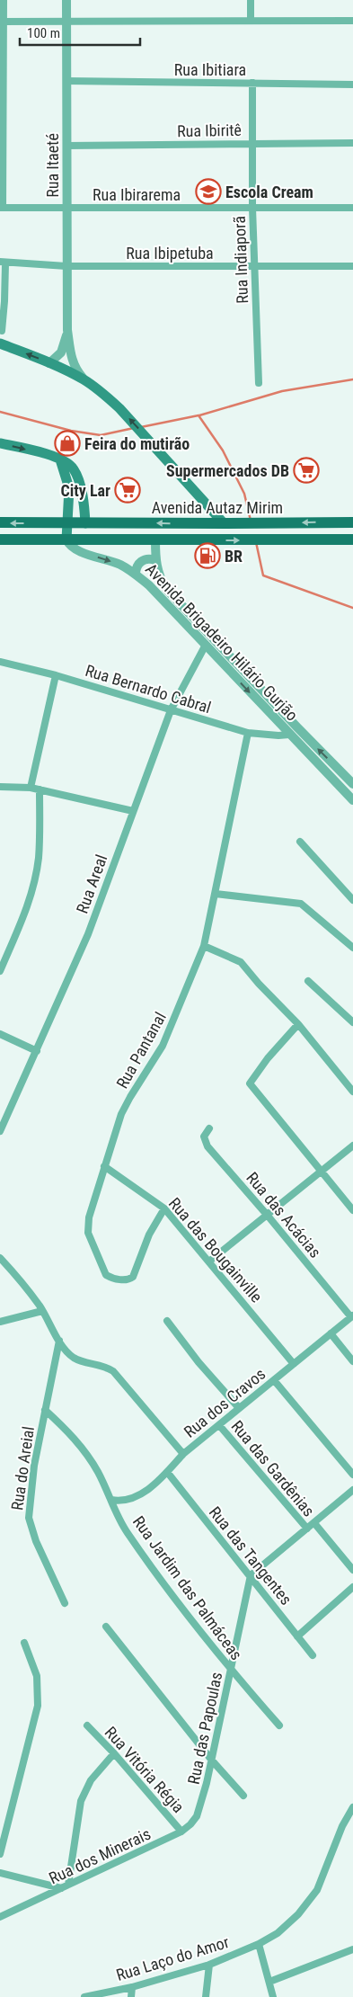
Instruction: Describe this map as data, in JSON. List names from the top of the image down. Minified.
{"streets":{"main road":["Avenida Autaz Mirim"],"street":["Rua Ibitiara","Rua Ibiritê","Rua Itaeté","Rua Ibirarema","Rua Ibipetuba","Rua Indiaporã","Avenida Brigadeiro Hilário Gurjão","Rua Bernardo Cabral","Rua Areal","Rua Pantanal","Rua das Acácias","Rua das Bougainville","Rua dos Cravos","Rua do Areial","Rua das Gardênias","Rua das Tangentes","Rua Jardim das Palmáceas","Rua das Papoulas","Rua Vitória Régia","Rua dos Minerais","Rua Laço do Amor"]},"crossings":[["Rua Ibitiara","Rua Itaeté"],["Rua Ibitiara","Rua Indiaporã"],["Rua Ibiritê","Rua Itaeté"],["Rua Ibiritê","Rua Indiaporã"],["Rua Itaeté","Rua Ibirarema"],["Rua Itaeté","Rua Ibipetuba"],["Rua Ibirarema","Rua Indiaporã"],["Rua Ibipetuba","Rua Indiaporã"],["Avenida Autaz Mirim","Avenida Brigadeiro Hilário Gurjão"],["Avenida Brigadeiro Hilário Gurjão","Rua Bernardo Cabral"],["Avenida Brigadeiro Hilário Gurjão","Rua Areal"],["Rua Bernardo Cabral","Rua Areal"],["Rua Bernardo Cabral","Rua Pantanal"],["Rua Pantanal","Rua das Bougainville"],["Rua das Acácias","Rua dos Cravos"],["Rua das Bougainville","Rua dos Cravos"],["Rua dos Cravos","Rua das Gardênias"],["Rua dos Cravos","Rua das Tangentes"],["Rua dos Cravos","Rua Jardim das Palmáceas"],["Rua do Areial","Rua Jardim das Palmáceas"],["Rua das Tangentes","Rua das Papoulas"],["Rua Jardim das Palmáceas","Rua das Papoulas"],["Rua das Papoulas","Rua dos Minerais"],["Rua Vitória Régia","Rua dos Minerais"]],"places":{"school or university":["Escola Cream"],"shop":["Feira do mutirão"],"supermarket":["Supermercados DB","City Lar"],"fuel station":["BR"]},"scale_bar":"100 m"}
